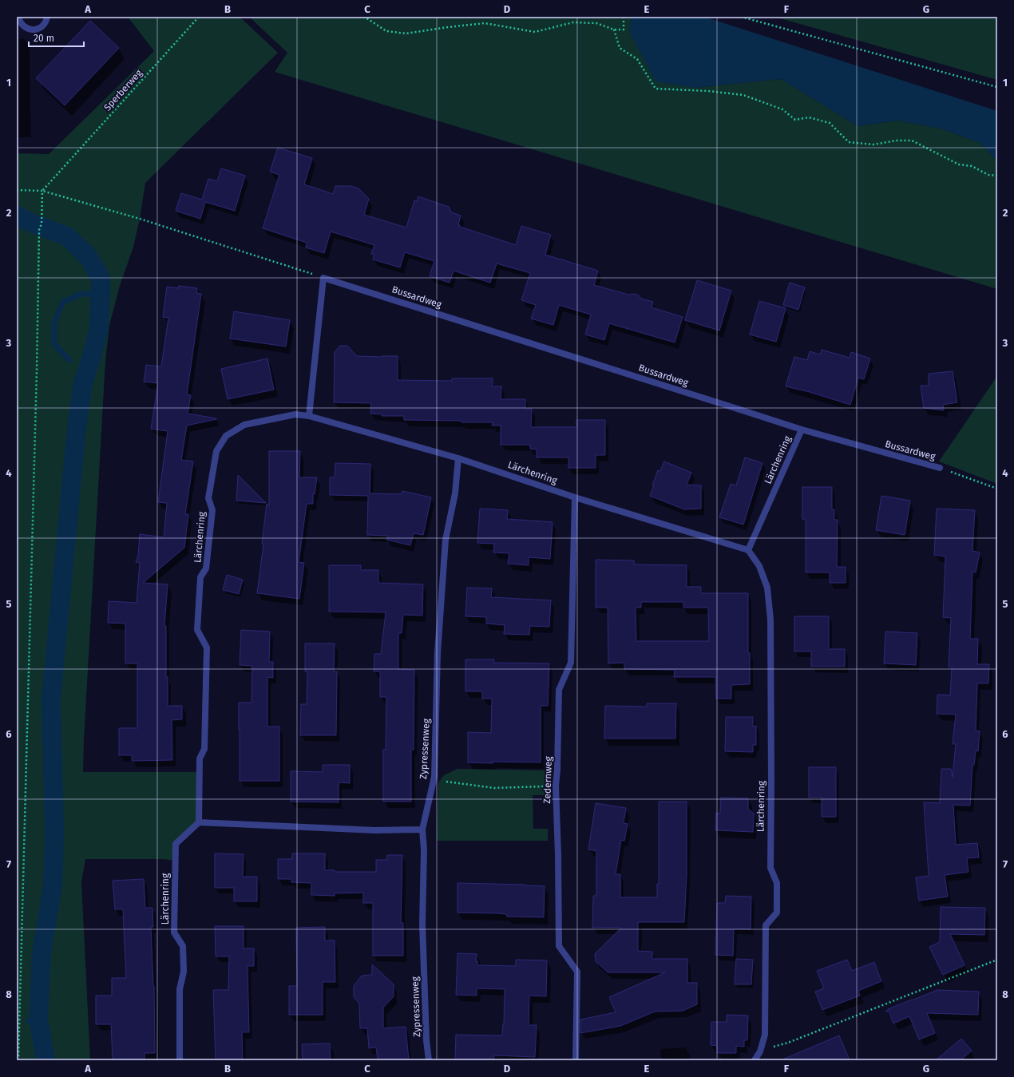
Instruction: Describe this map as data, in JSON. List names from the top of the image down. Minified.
{"streets":{"street":["Bussardweg","Lärchenring","Zypressenweg","Zedernweg"],"path":["Sperberweg"]},"crossings":[["Bussardweg","Lärchenring"],["Lärchenring","Zypressenweg"],["Lärchenring","Zedernweg"]],"scale_bar":"20 m","grid":{"columns":["A","B","C","D","E","F","G"],"rows":["1","2","3","4","5","6","7","8"]}}
